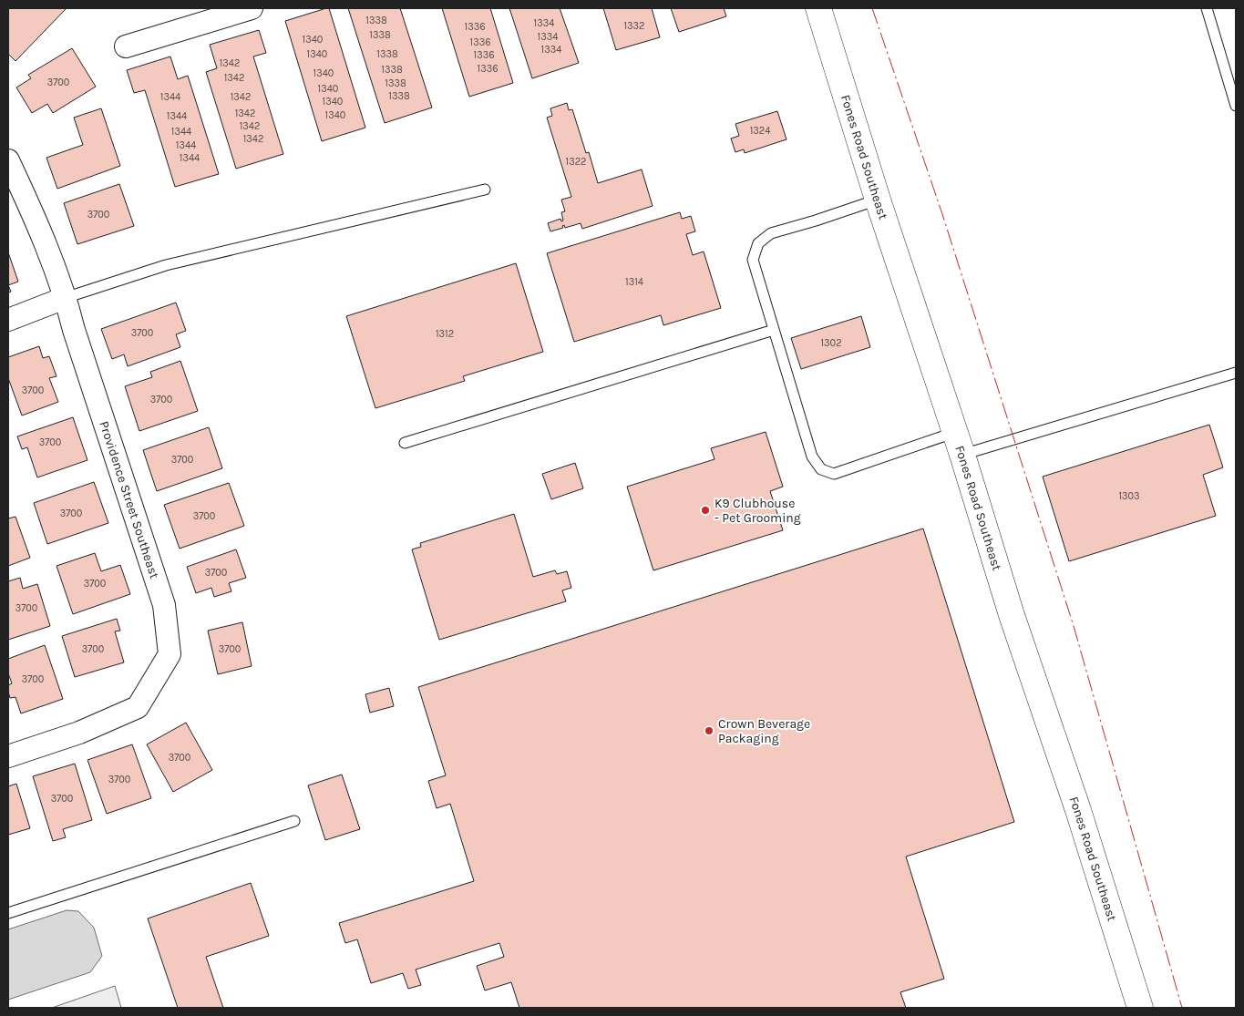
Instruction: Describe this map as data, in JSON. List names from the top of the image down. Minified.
{"streets":{"street":["Fones Road Southeast","Providence Street Southeast"]},"places":["K9 Clubhouse - Pet Grooming","Crown Beverage Packaging"],"house_numbers":["1338","1334","1332","1336","1338","1334","1340","1336","1334","1340","1338","1336","1342","1336","1338","1340","1342","3700","1338","1340","1338","1344","1342","1340","1342","1340","1344","1342","1324","1344","1342","1344","1344","1322","3700","1314","3700","1312","1302","3700","3700","3700","3700","1303","3700","3700","3700","3700","3700","3700","3700","3700","3700","3700","3700"]}
